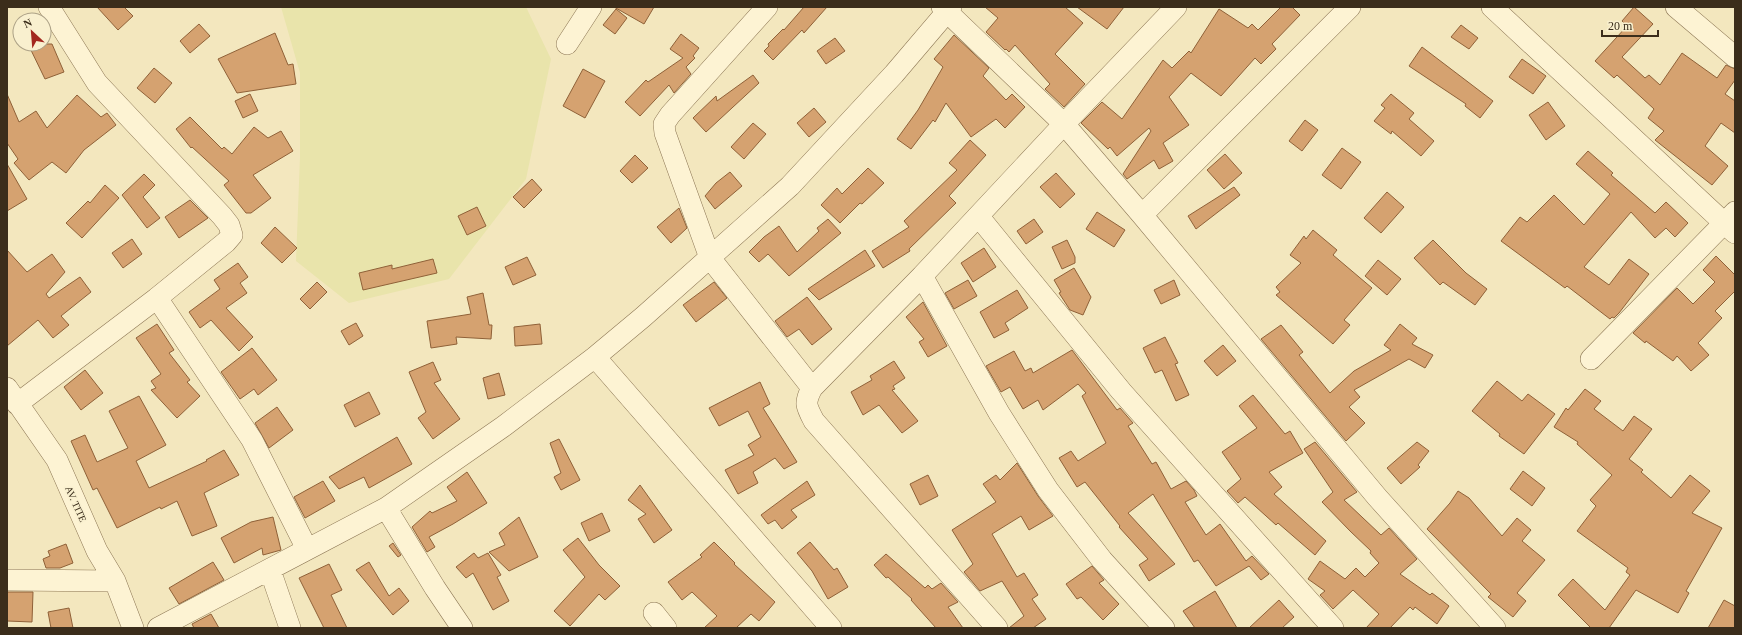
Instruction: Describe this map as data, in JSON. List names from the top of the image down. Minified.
{"streets":{"street":["AV. TITE"]},"scale_bar":"20 m","north":"top left"}
